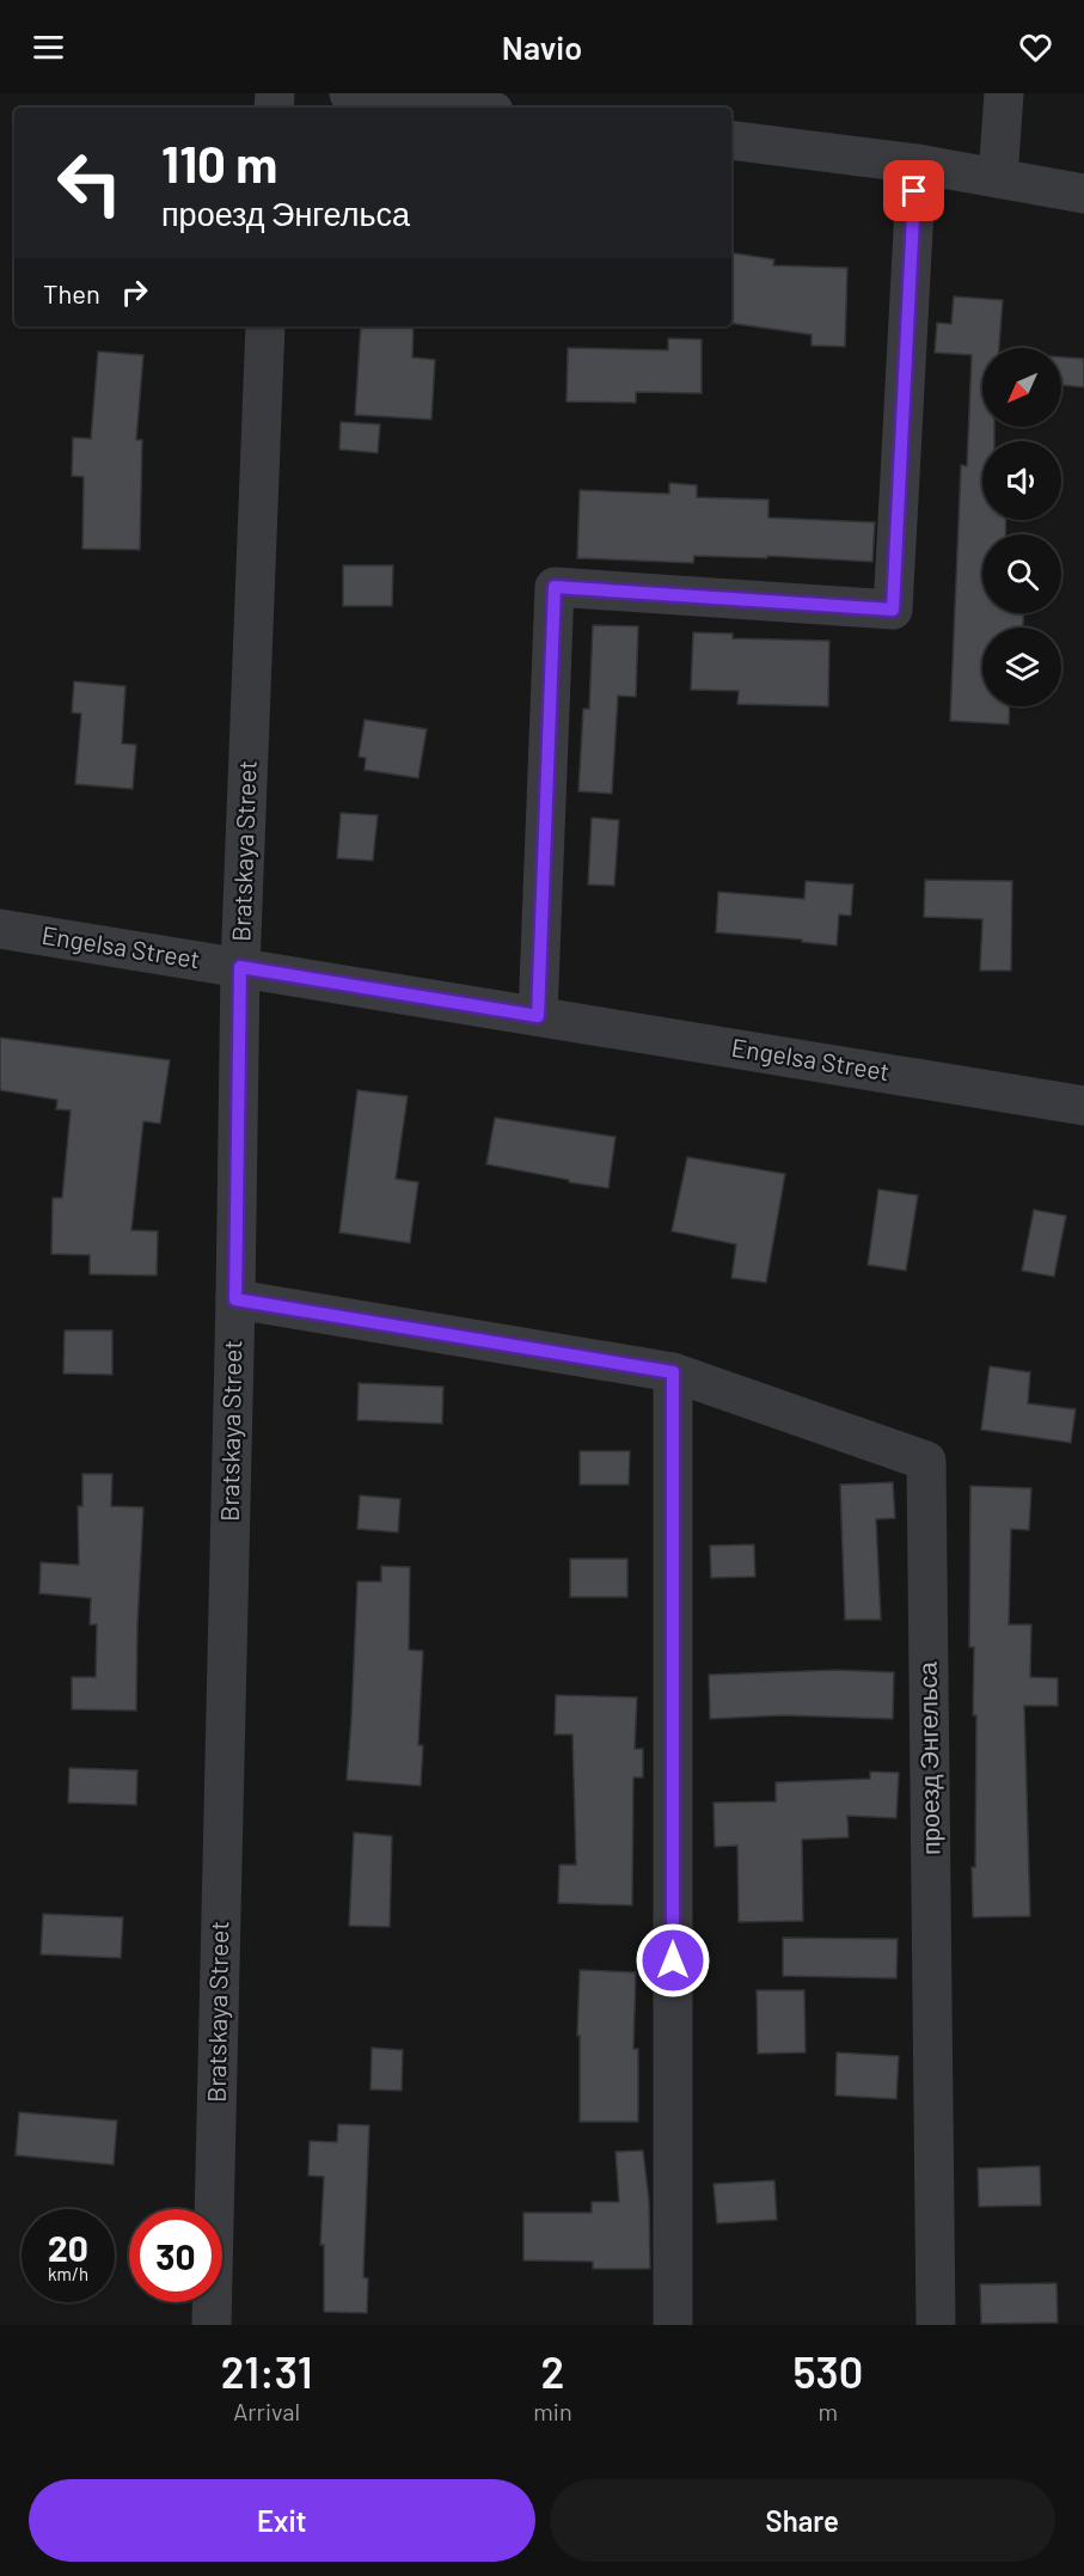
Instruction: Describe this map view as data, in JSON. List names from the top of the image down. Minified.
{"streets":{"street":["Bratskaya Street","Engelsa Street","проезд Энгельса"]},"crossings":[["Bratskaya Street","Engelsa Street"],["Bratskaya Street","проезд Энгельса"]],"north":"bottom left","page":{"header":"Navio","turn":["110 m","проезд Энгельса"],"then":"Then","speed":"20 km/h","limit":"30","eta":["21:31","Arrival","2","min","530","m"],"buttons":["Exit","Share"]}}
